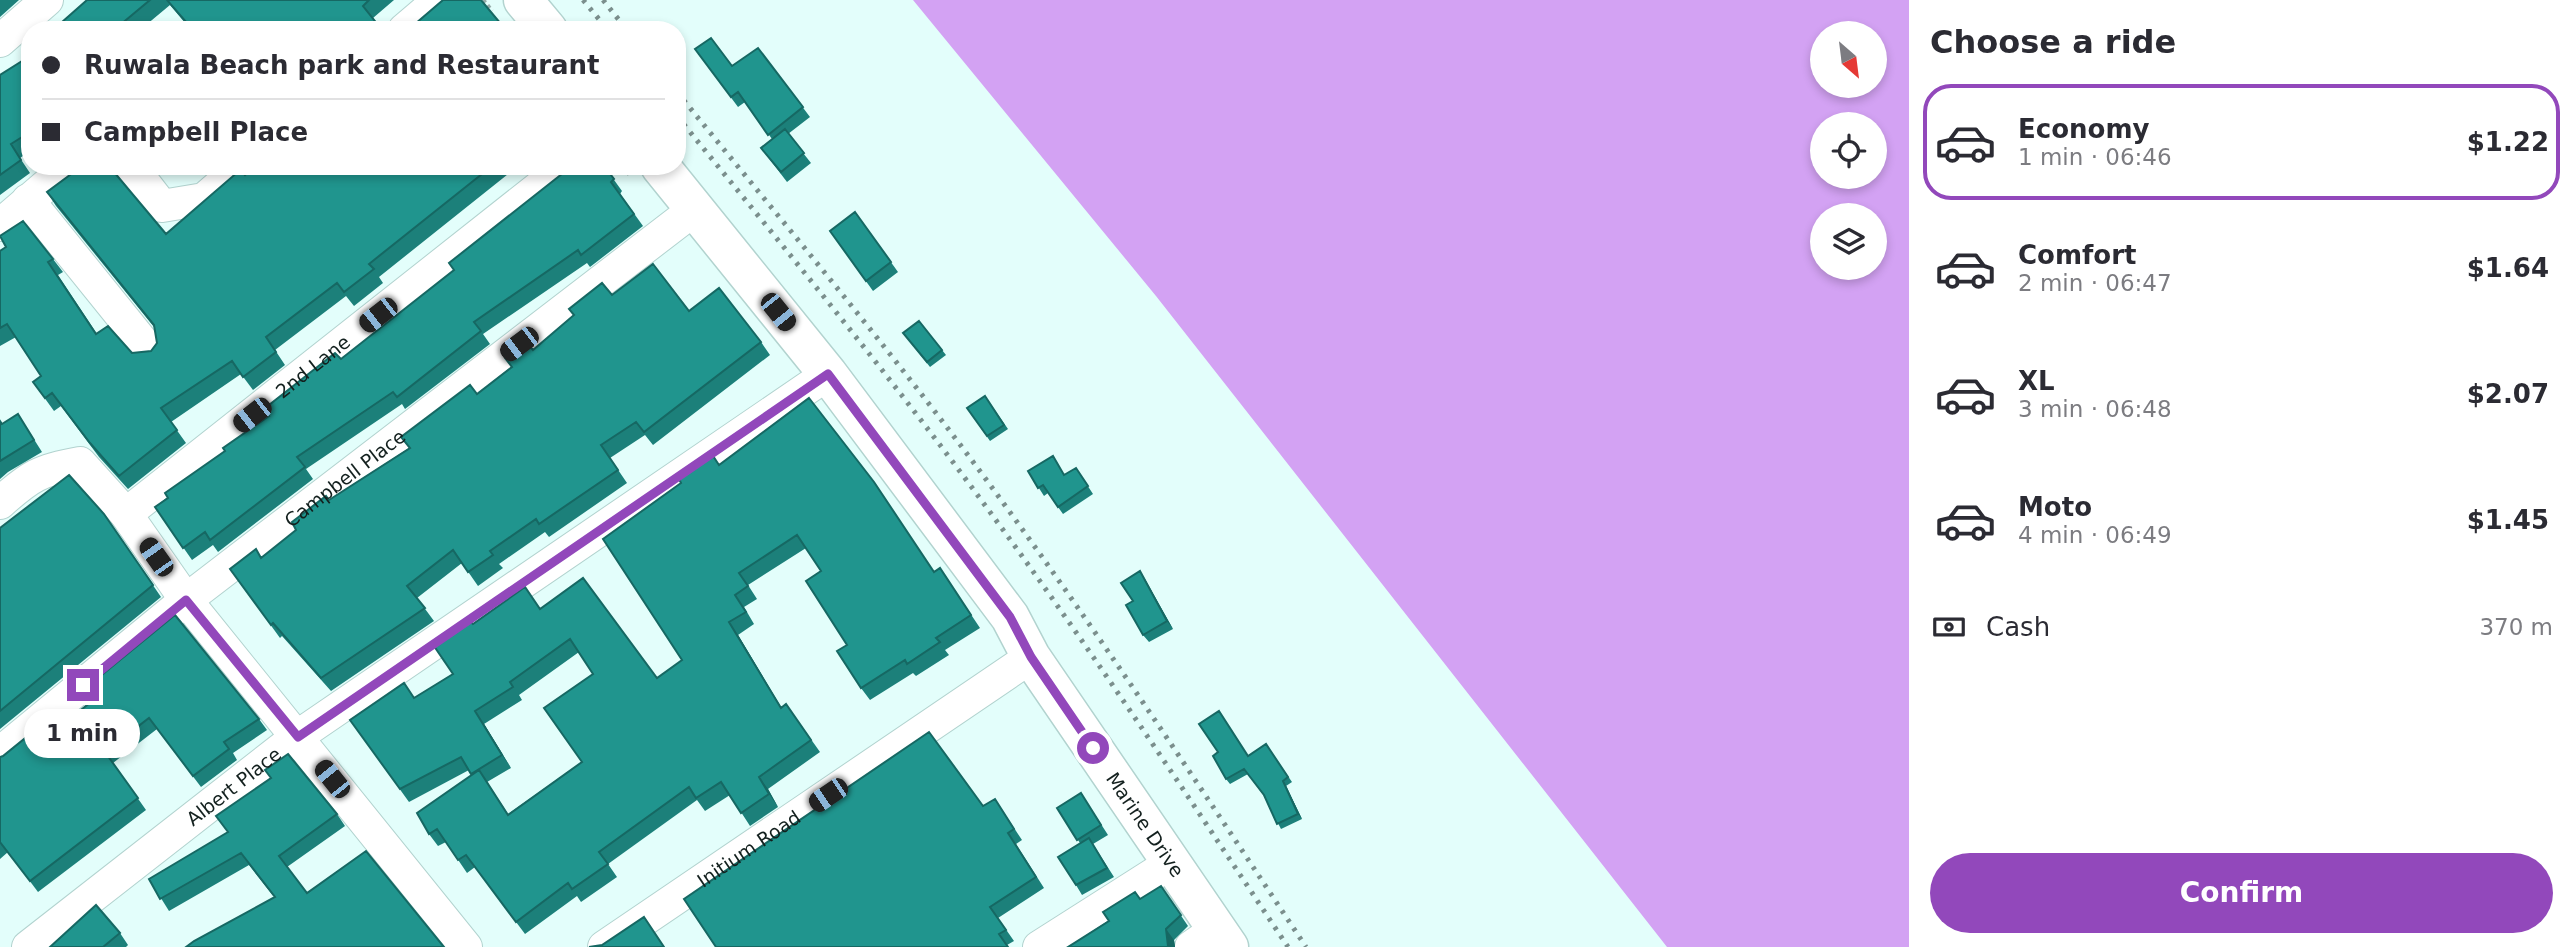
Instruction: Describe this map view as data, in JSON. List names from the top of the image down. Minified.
{"streets":{"main road":["Marine Drive"],"street":["2nd Lane","Campbell Place","Albert Place","Initium Road"]},"crossings":[["Campbell Place","Marine Drive"],["Albert Place","Marine Drive"],["Marine Drive","Initium Road"]],"north":"bottom right","page":{"heading":"Choose a ride","banner":["Ruwala Beach park and Restaurant","Campbell Place"],"list":[{"name":"Economy","note":"1 min · 06:46","value":"$1.22"},{"name":"Comfort","note":"2 min · 06:47","value":"$1.64"},{"name":"XL","note":"3 min · 06:48","value":"$2.07"},{"name":"Moto","note":"4 min · 06:49","value":"$1.45"}],"pay":["Cash","370 m"],"bubble":"1 min","buttons":"Confirm"}}
